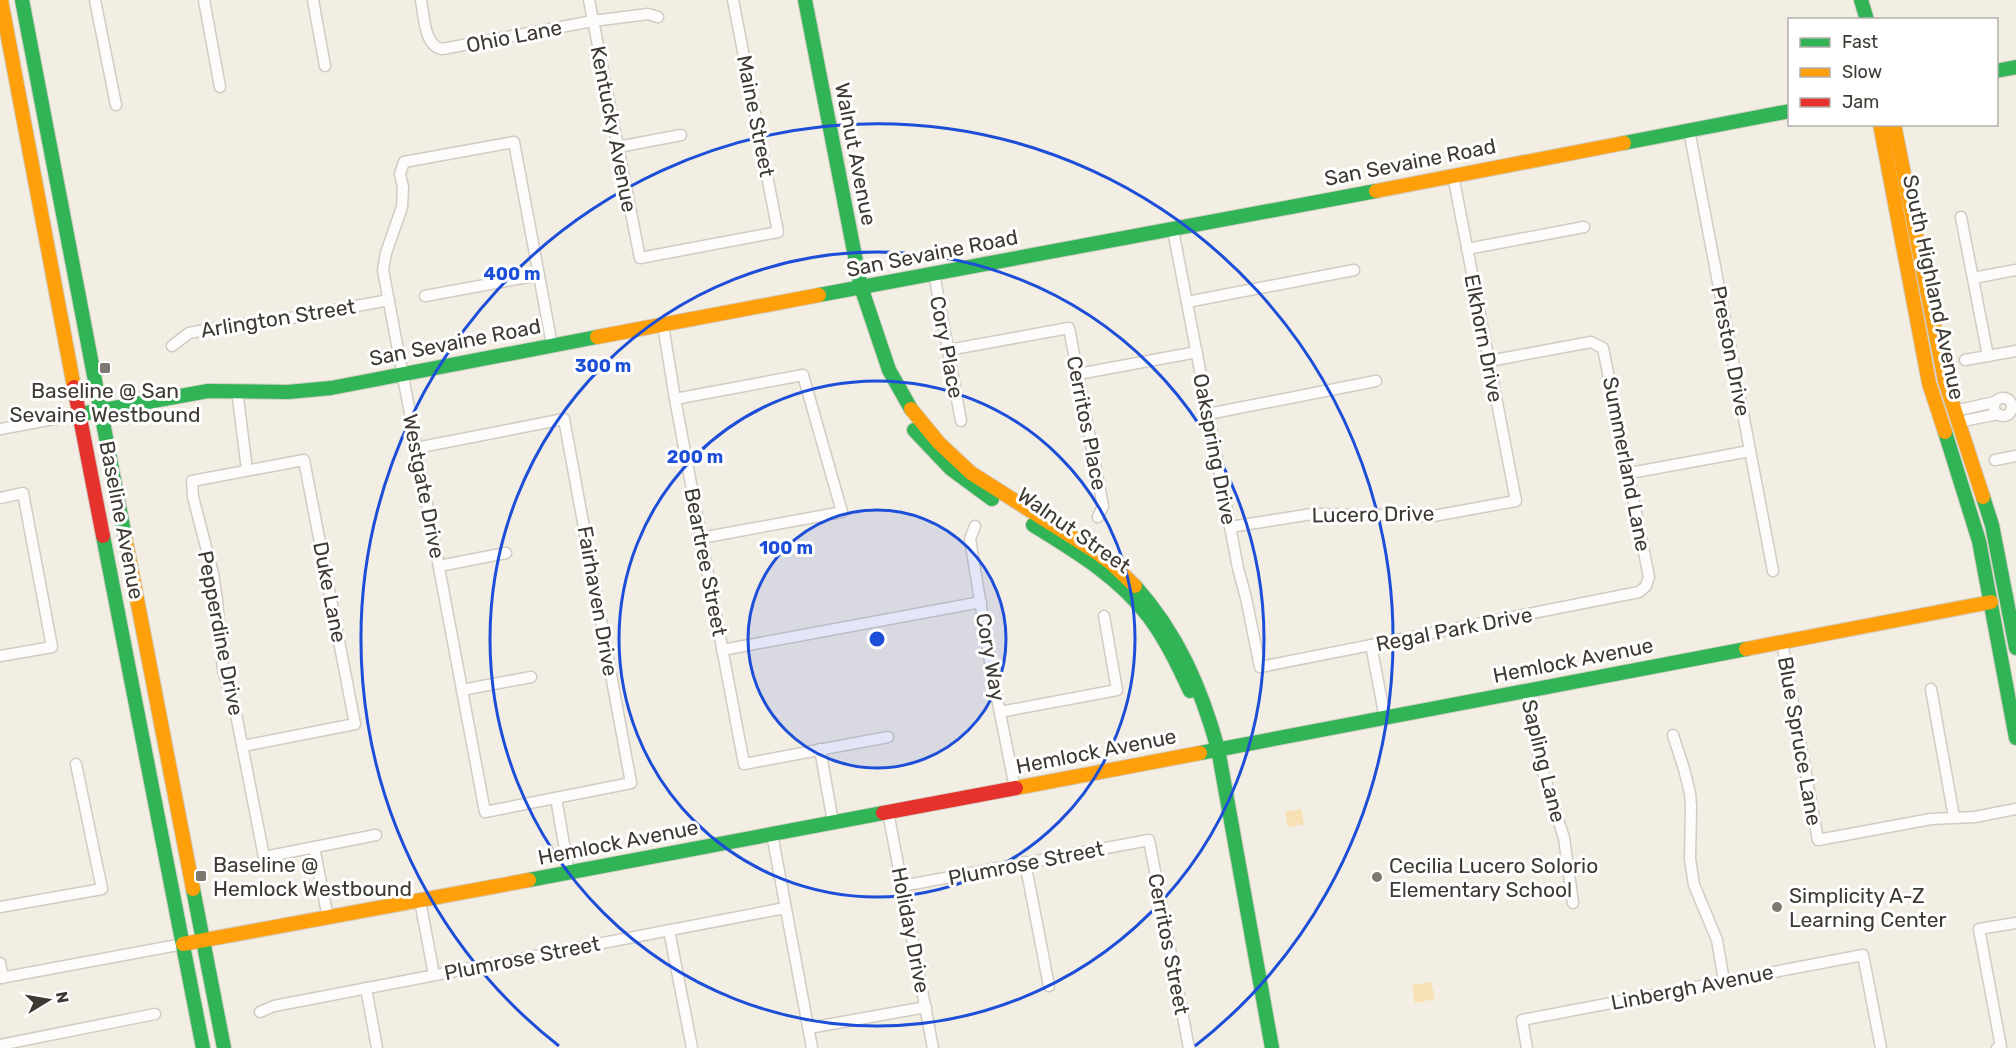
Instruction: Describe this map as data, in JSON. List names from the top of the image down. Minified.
{"streets":{"street":["Ohio Lane","Maine Street","Kentucky Avenue","Walnut Avenue","San Sevaine Road","South Highland Avenue","Arlington Street","Elkhorn Drive","Cory Place","Preston Drive","Cerritos Place","Oakspring Drive","Summerland Lane","Westgate Drive","Lucero Drive","Baseline Avenue","Beartree Street","Duke Lane","Fairhaven Drive","Regal Park Drive","Pepperdine Drive","Cory Way","Hemlock Avenue","Blue Spruce Lane","Sapling Lane","Plumrose Street","Holiday Drive","Cerritos Street","Linbergh Avenue"]},"crossings":[["Ohio Lane","Kentucky Avenue"],["Maine Street","Kentucky Avenue"],["Walnut Avenue","San Sevaine Road"],["Walnut Avenue","Hemlock Avenue"],["San Sevaine Road","Elkhorn Drive"],["San Sevaine Road","Cory Place"],["San Sevaine Road","Preston Drive"],["San Sevaine Road","Oakspring Drive"],["San Sevaine Road","Westgate Drive"],["San Sevaine Road","Baseline Avenue"],["San Sevaine Road","Beartree Street"],["South Highland Avenue","Hemlock Avenue"],["Arlington Street","Westgate Drive"],["Elkhorn Drive","Summerland Lane"],["Elkhorn Drive","Lucero Drive"],["Cory Place","Cerritos Place"],["Oakspring Drive","Lucero Drive"],["Oakspring Drive","Regal Park Drive"],["Summerland Lane","Regal Park Drive"],["Westgate Drive","Fairhaven Drive"],["Baseline Avenue","Hemlock Avenue"],["Duke Lane","Pepperdine Drive"],["Cory Way","Hemlock Avenue"],["Hemlock Avenue","Blue Spruce Lane"],["Hemlock Avenue","Sapling Lane"],["Hemlock Avenue","Holiday Drive"],["Plumrose Street","Holiday Drive"],["Plumrose Street","Cerritos Street"]],"places":{"transit":["Baseline @ San Sevaine Westbound","Baseline @ Hemlock Westbound"],"other":["Cecilia Lucero Solorio Elementary School","Simplicity A-Z Learning Center"]},"legend":["Fast","Slow","Jam"],"north":"right","rings":["400 m","300 m","200 m","100 m"]}
